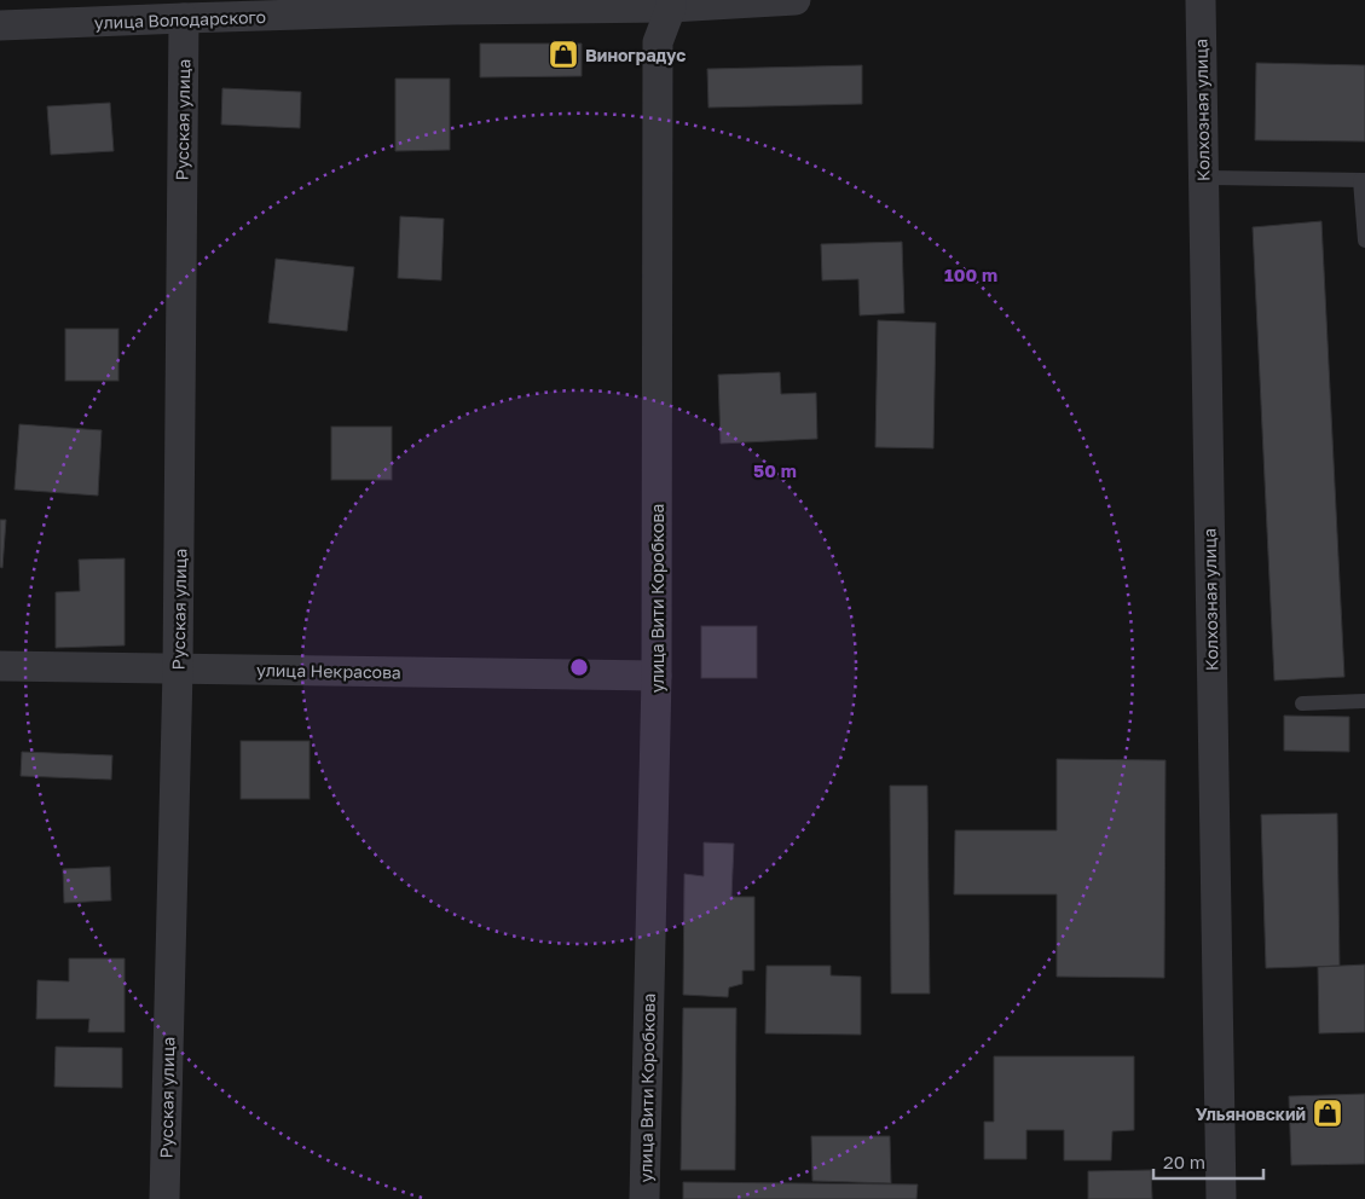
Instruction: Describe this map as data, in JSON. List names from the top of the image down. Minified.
{"streets":{"street":["улица Володарского","Колхозная улица","Русская улица","улица Вити Коробкова","улица Некрасова"]},"crossings":[["улица Володарского","Русская улица"],["улица Володарского","улица Вити Коробкова"],["Русская улица","улица Некрасова"],["улица Вити Коробкова","улица Некрасова"]],"places":{"shop":["Виноградус","Ульяновский"]},"scale_bar":"20 m","rings":["100 m","50 m"]}
